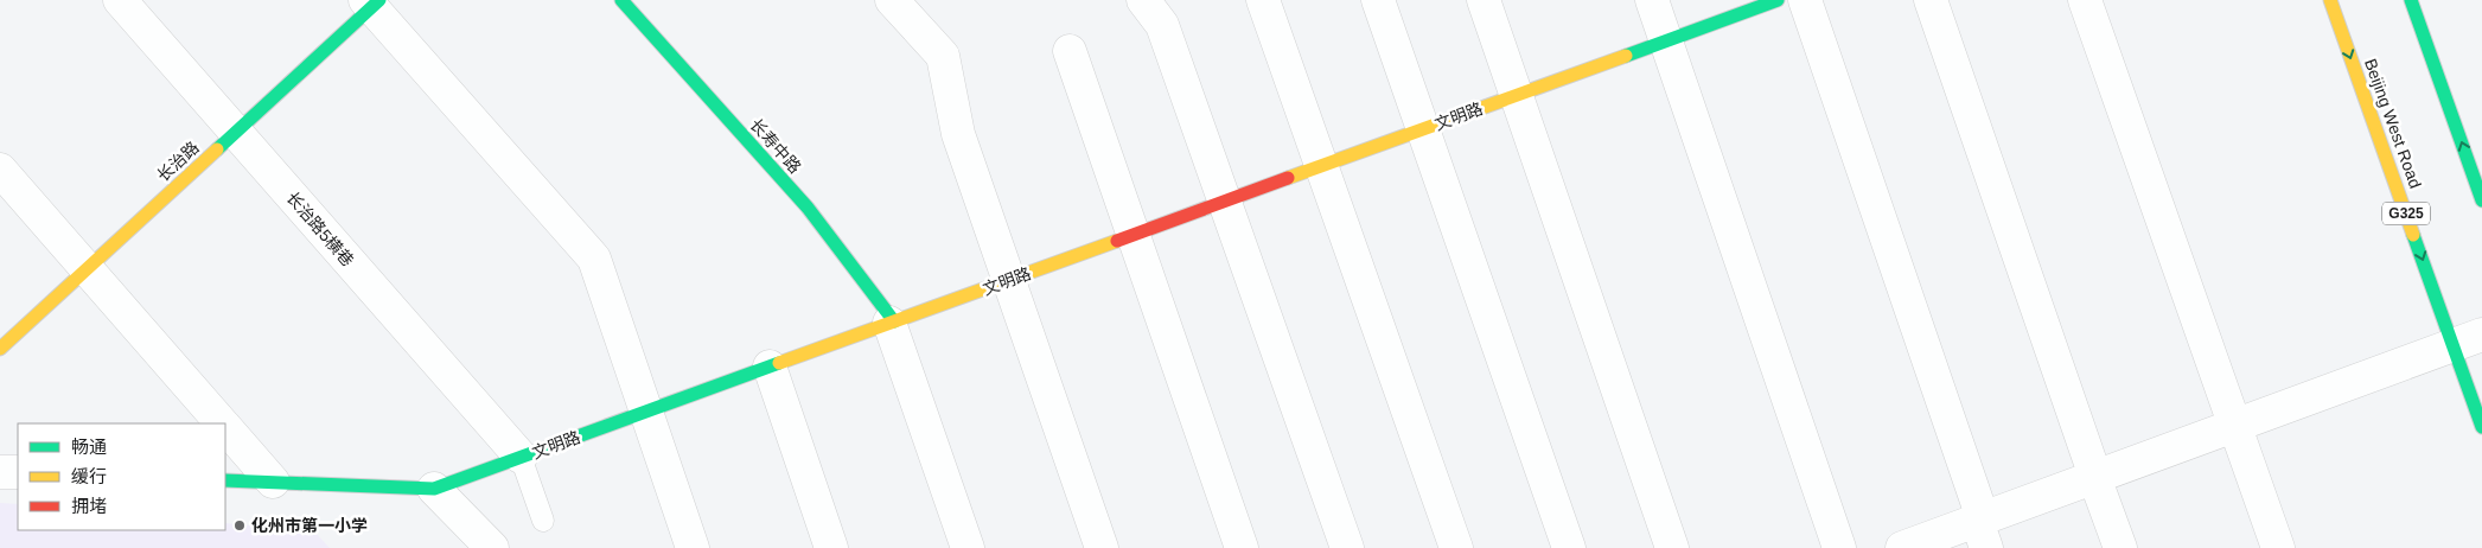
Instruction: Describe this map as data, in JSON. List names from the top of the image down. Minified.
{"streets":{"main road":["文明路","Beijing West Road","长寿中路","长治路","G325"],"street":["长治路5横巷"]},"crossings":[["文明路","长寿中路"],["文明路","长治路5横巷"],["长治路","长治路5横巷"]],"places":["化州市第一小学"],"legend":["畅通","缓行","拥堵"]}
